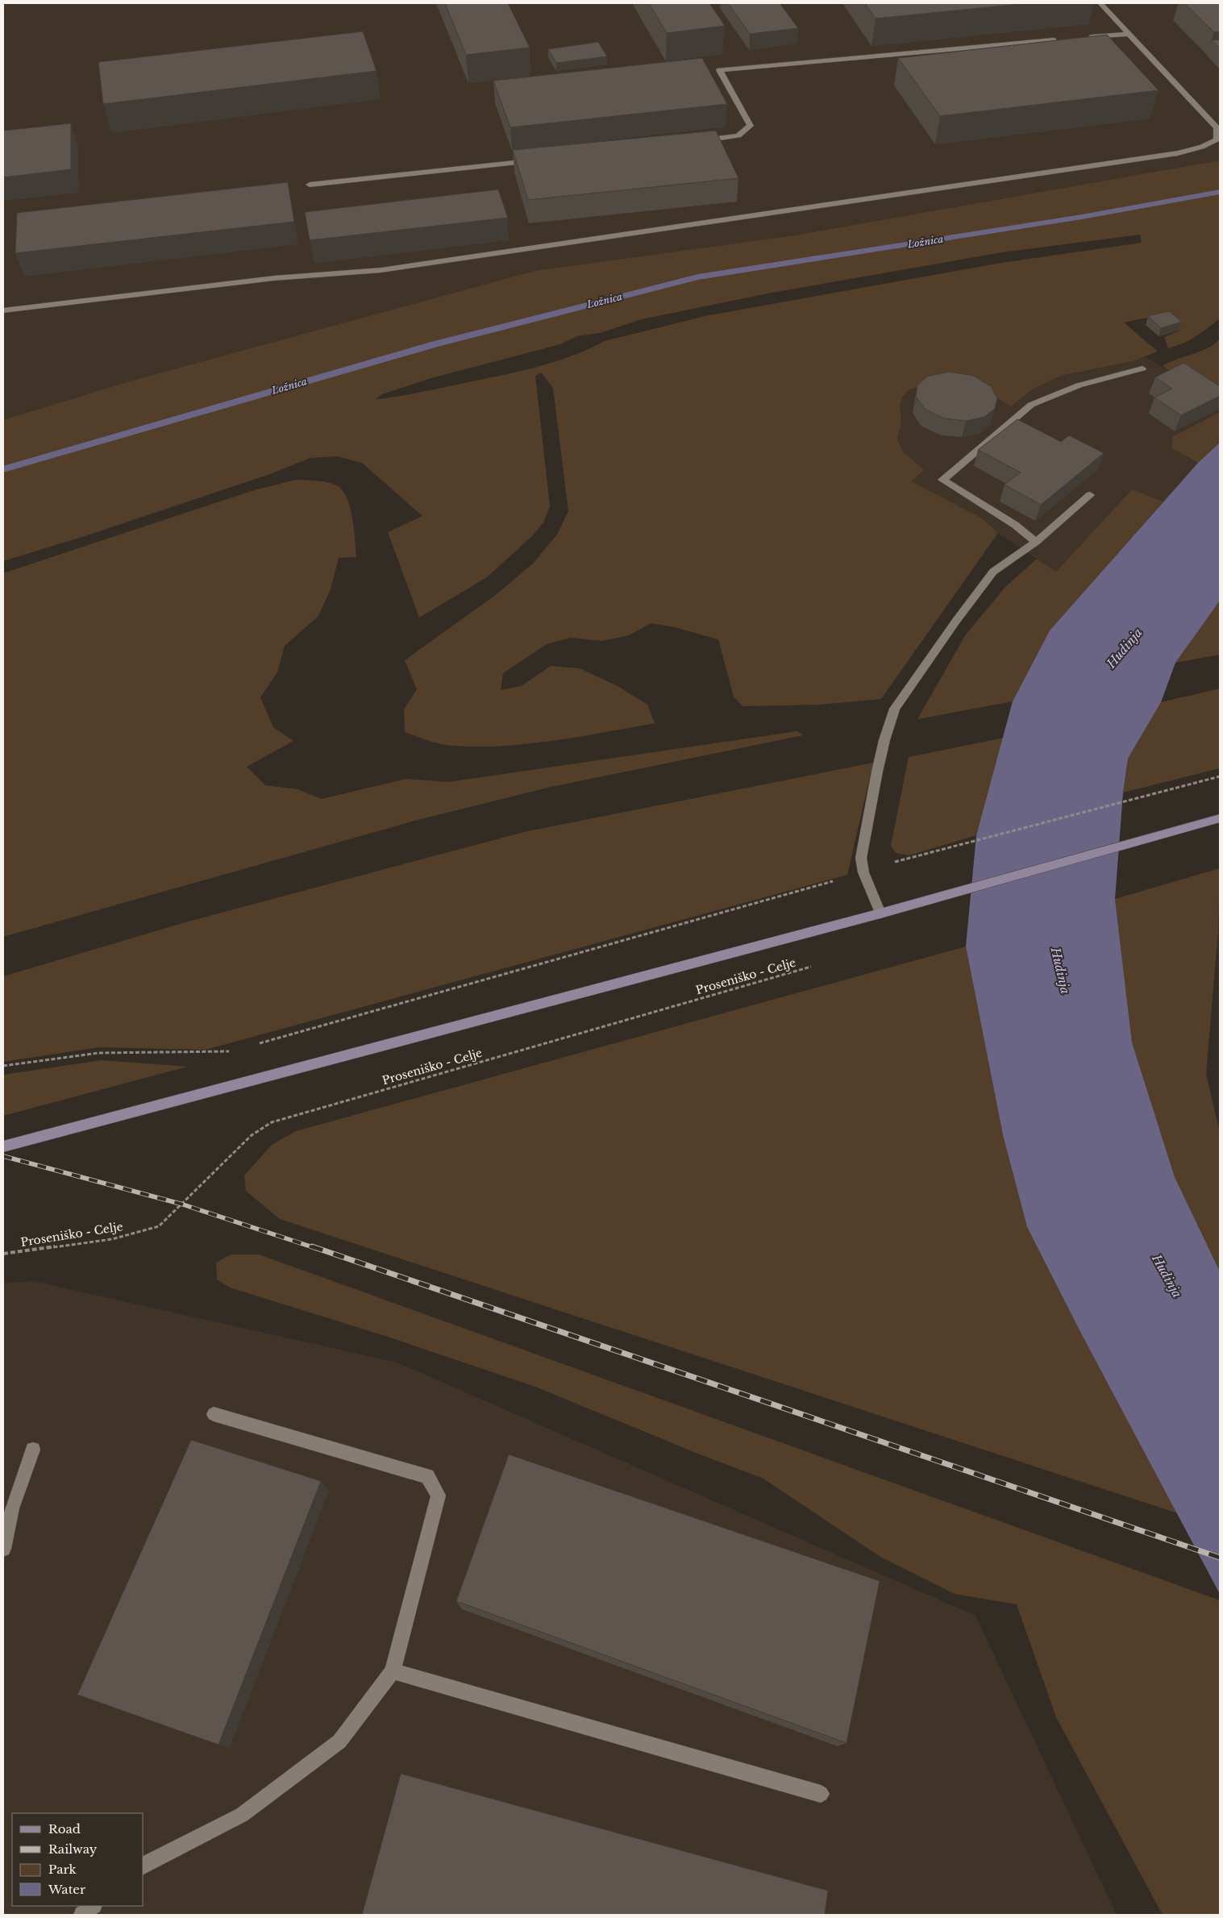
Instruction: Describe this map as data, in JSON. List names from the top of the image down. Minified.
{"streets":{"path":["Proseniško - Celje"]},"water":["Ložnica","Hudinja"],"legend":["Road","Railway","Park","Water"]}
